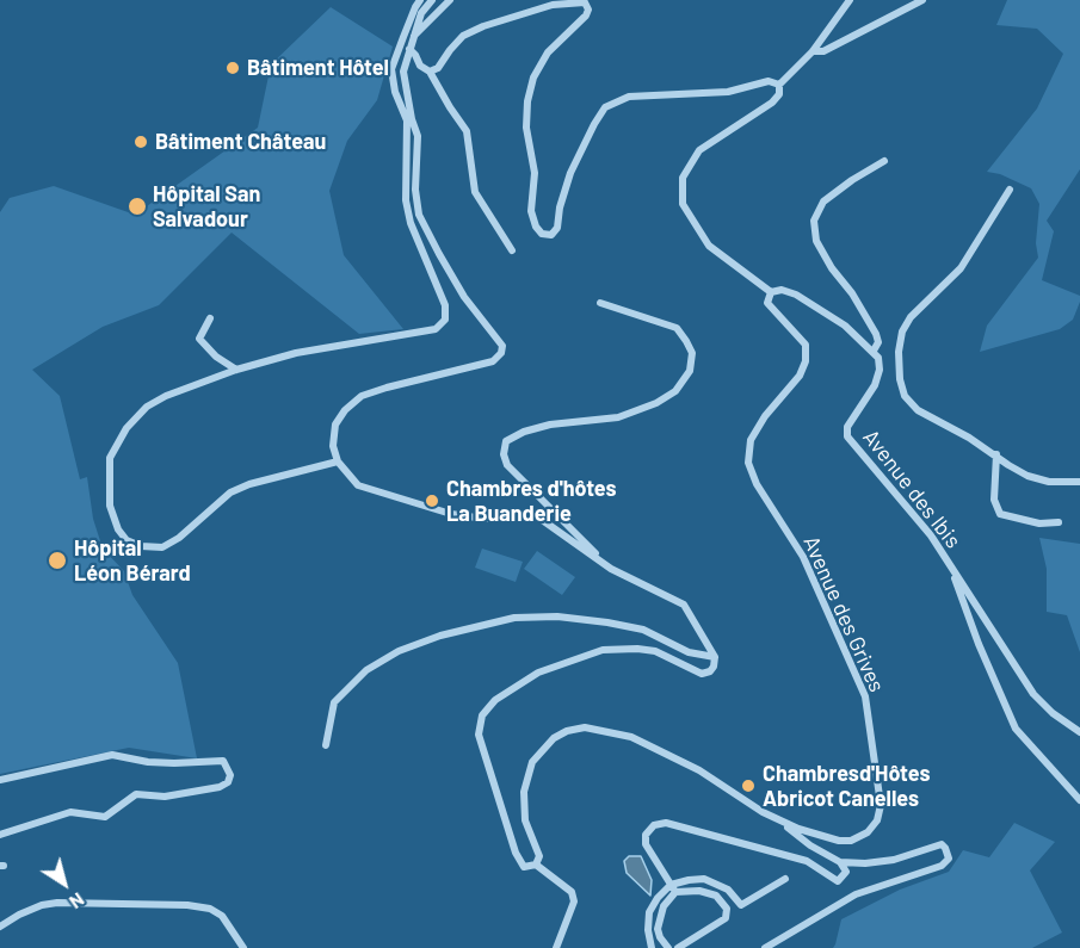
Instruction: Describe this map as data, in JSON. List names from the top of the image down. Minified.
{"streets":{"street":["Avenue des Ibis","Avenue des Grives"]},"places":["Bâtiment Hôtel","Bâtiment Château","Hôpital San Salvadour","Chambres d'hôtes La Buanderie","Hôpital Léon Bérard","Chambresd'Hôtes Abricot Canelles"],"north":"bottom right"}
